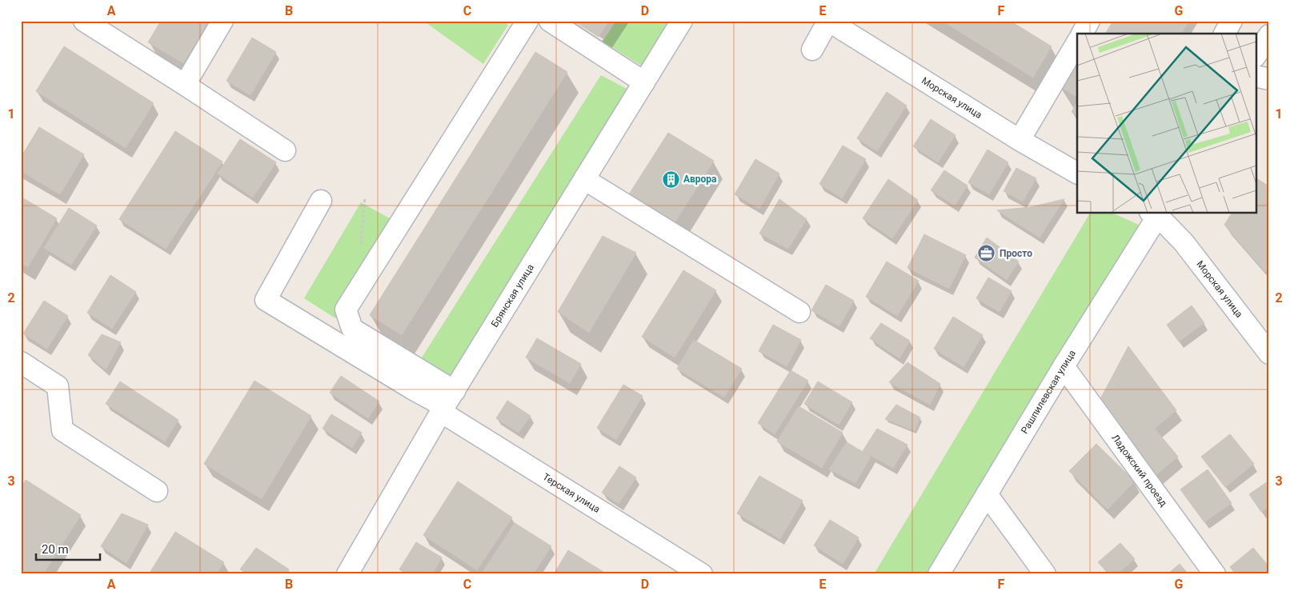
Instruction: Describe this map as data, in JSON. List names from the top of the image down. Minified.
{"streets":{"street":["Морская улица","Брянская улица","Рашпилевская улица","Ладожский проезд","Терская улица"]},"crossings":[["Морская улица","Рашпилевская улица"],["Брянская улица","Терская улица"],["Рашпилевская улица","Ладожский проезд"]],"places":{"building":["Аврора"],"office":["Просто"]},"scale_bar":"20 m","grid":{"columns":["A","B","C","D","E","F","G"],"rows":["1","2","3"]}}
